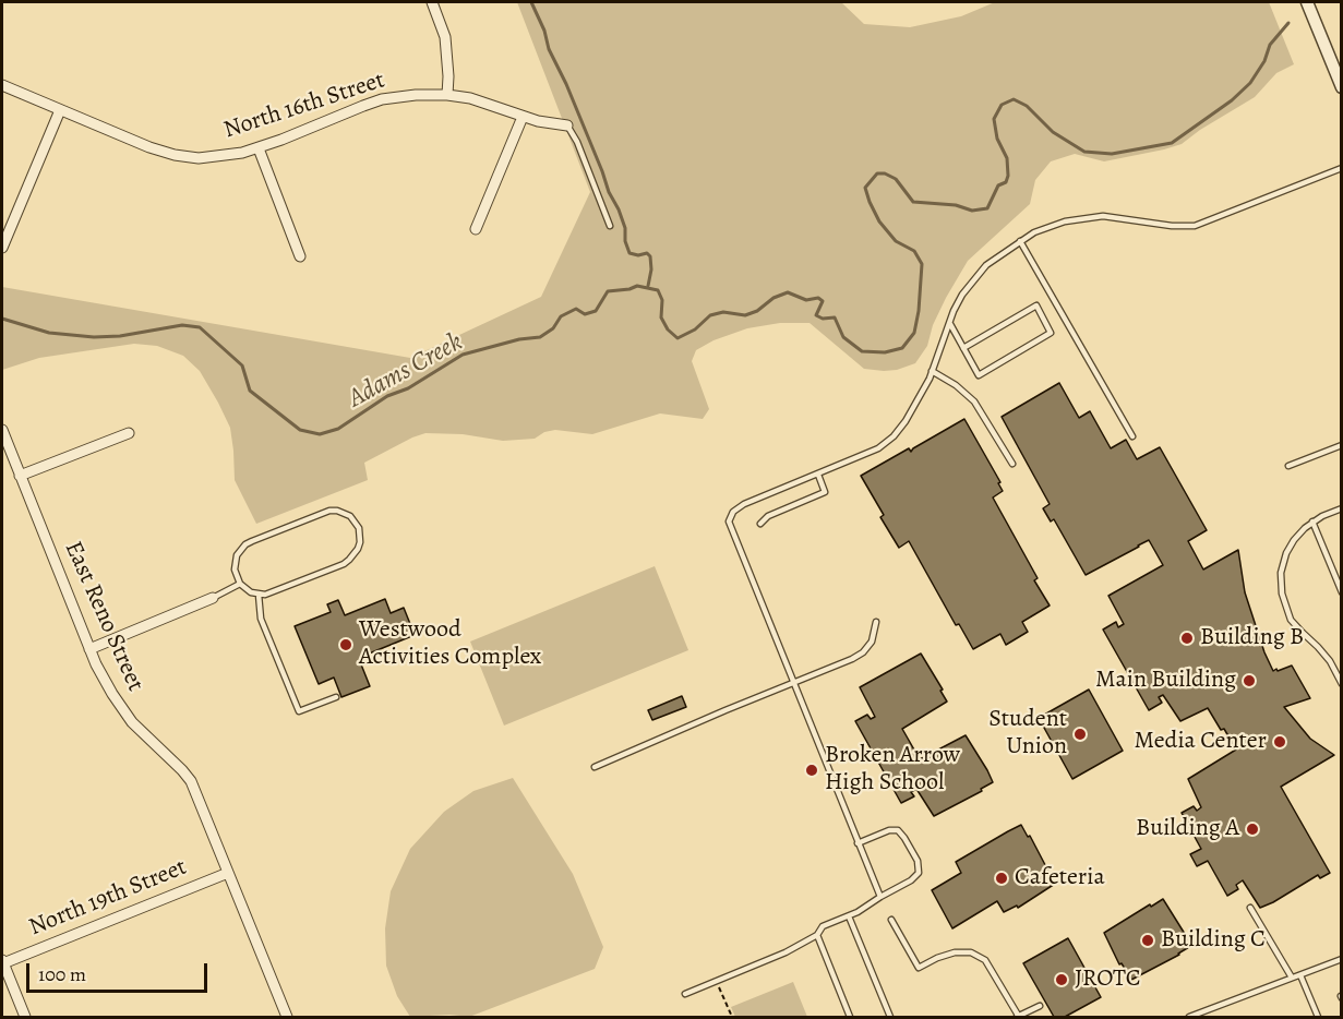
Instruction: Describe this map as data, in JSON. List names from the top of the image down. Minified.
{"streets":{"street":["North 16th Street","East Reno Street","North 19th Street"]},"crossings":[["East Reno Street","North 19th Street"]],"water":["Adams Creek"],"places":["Building B","Westwood Activities Complex","Main Building","Student Union","Media Center","Broken Arrow High School","Building A","Cafeteria","Building C","JROTC"],"scale_bar":"100 m"}
